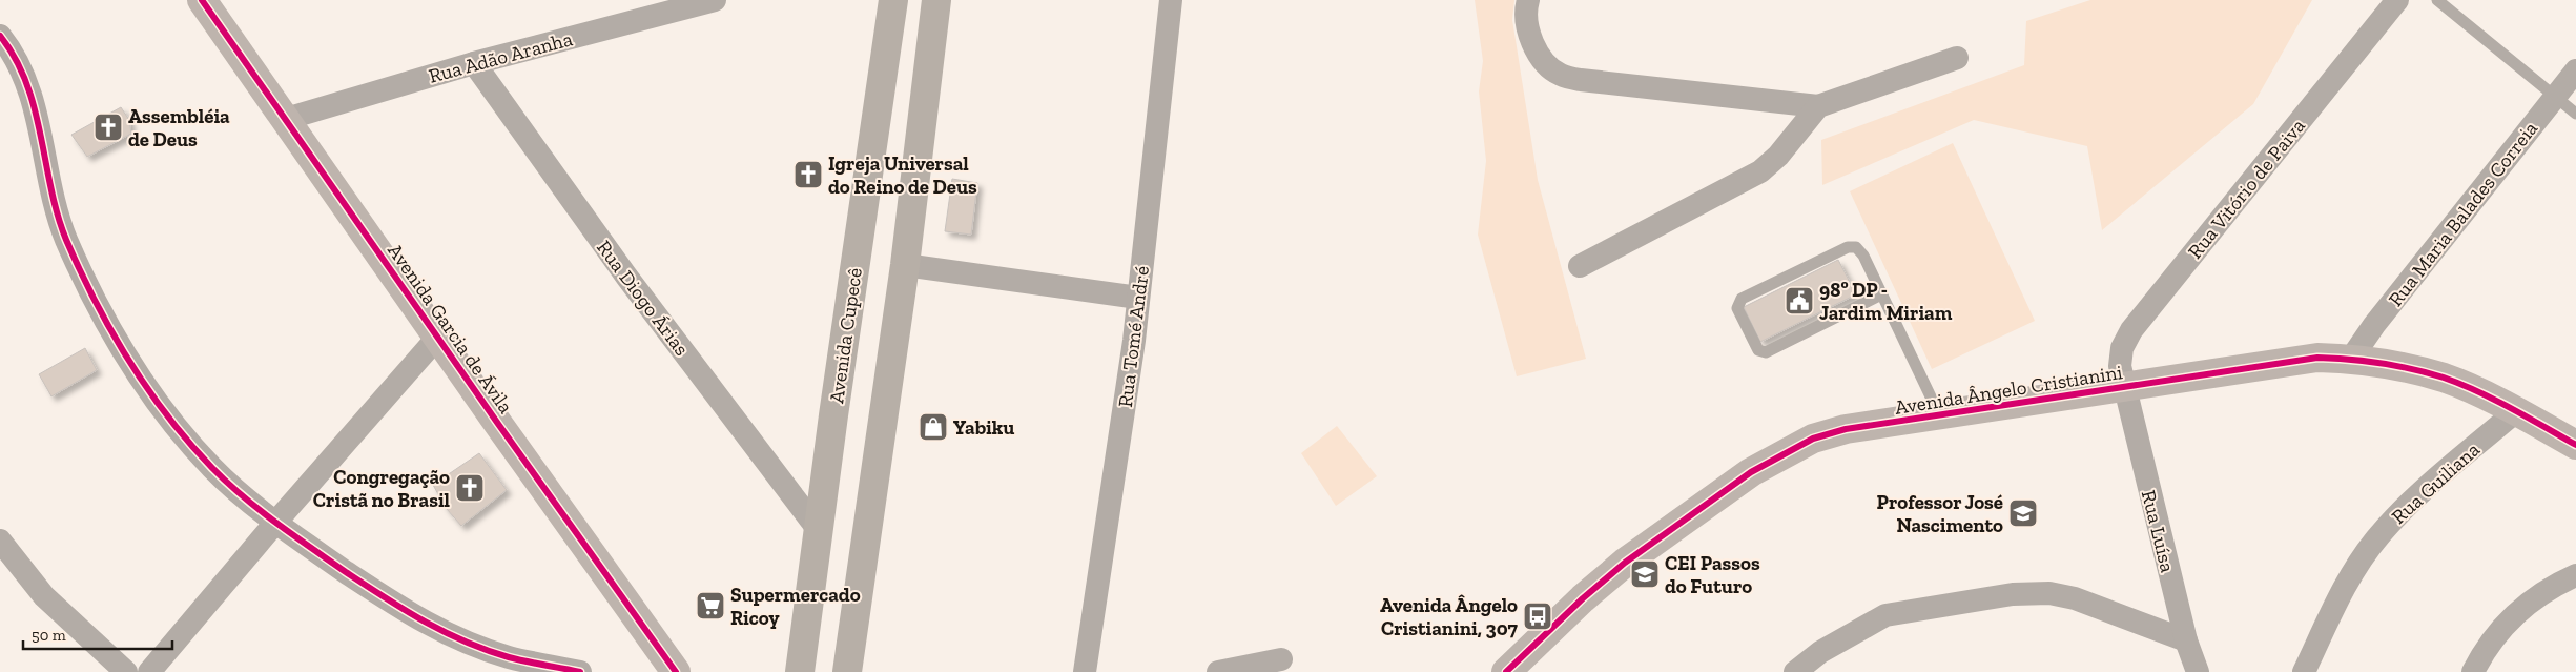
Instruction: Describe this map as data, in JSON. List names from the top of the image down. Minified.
{"streets":{"main road":["Avenida Cupecê"],"street":["Rua Adão Aranha","Rua Vitório de Paiva","Rua Maria Balades Correia","Rua Diogo Árias","Avenida Garcia de Ávila","Rua Tomé André","Avenida Ângelo Cristianini","Rua Guiliana","Rua Luísa"]},"crossings":[["Rua Adão Aranha","Rua Diogo Árias"],["Rua Adão Aranha","Avenida Garcia de Ávila"],["Rua Vitório de Paiva","Avenida Ângelo Cristianini"],["Rua Vitório de Paiva","Rua Luísa"],["Rua Maria Balades Correia","Avenida Ângelo Cristianini"],["Rua Diogo Árias","Avenida Cupecê"],["Avenida Ângelo Cristianini","Rua Guiliana"],["Avenida Ângelo Cristianini","Rua Luísa"]],"places":{"church":["Assembléia de Deus","Igreja Universal do Reino de Deus","Congregação Cristã no Brasil"],"public building":["98º DP - Jardim Miriam"],"shop":["Yabiku"],"school or university":["Professor José Nascimento","CEI Passos do Futuro"],"supermarket":["Supermercado Ricoy"],"bus stop":["Avenida Ângelo Cristianini, 307"]},"scale_bar":"50 m"}
